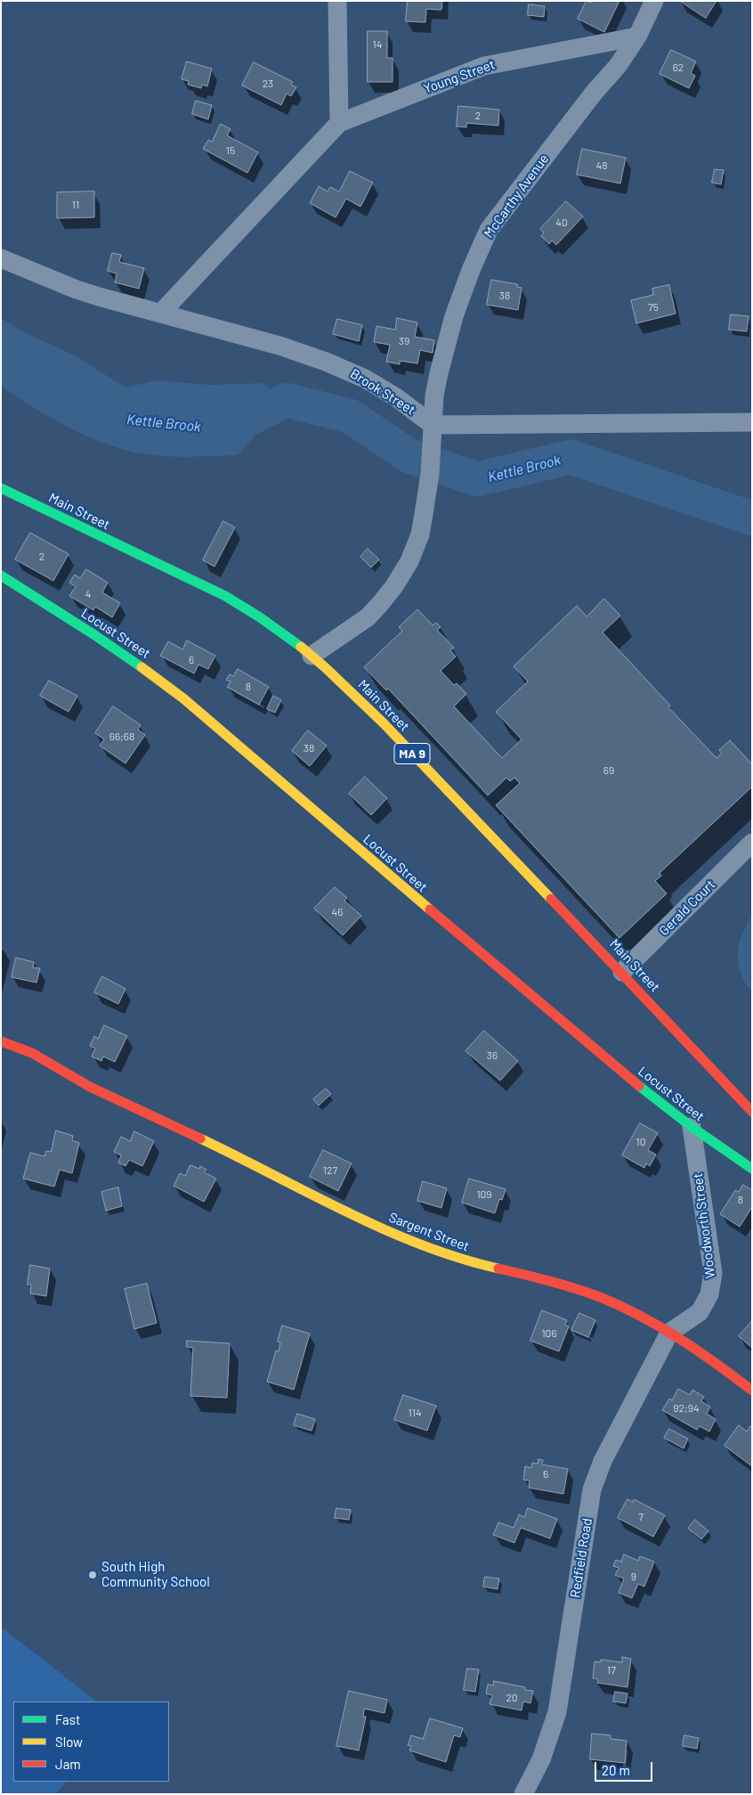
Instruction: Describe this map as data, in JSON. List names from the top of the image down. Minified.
{"streets":{"main road":["Main Street","Locust Street","MA 9","Sargent Street"],"street":["Young Street","McCarthy Avenue","Brook Street","Gerald Court","Woodworth Street","Redfield Road"]},"crossings":[["Young Street","McCarthy Avenue"],["Young Street","Brook Street"],["McCarthy Avenue","Brook Street"],["McCarthy Avenue","Main Street"],["Main Street","Gerald Court"],["Locust Street","Woodworth Street"],["Woodworth Street","Sargent Street"],["Woodworth Street","Redfield Road"],["Sargent Street","Redfield Road"]],"water":["Kettle Brook"],"places":["South High Community School"],"house_numbers":["14","62","23","2","15","48","11","40","38","75","39","2","4","6","8","66;68","38","69","46","36","10","127","109","8","106","92;94","114","6","7","9","17","20"],"legend":["Fast","Slow","Jam"],"scale_bar":"20 m"}
